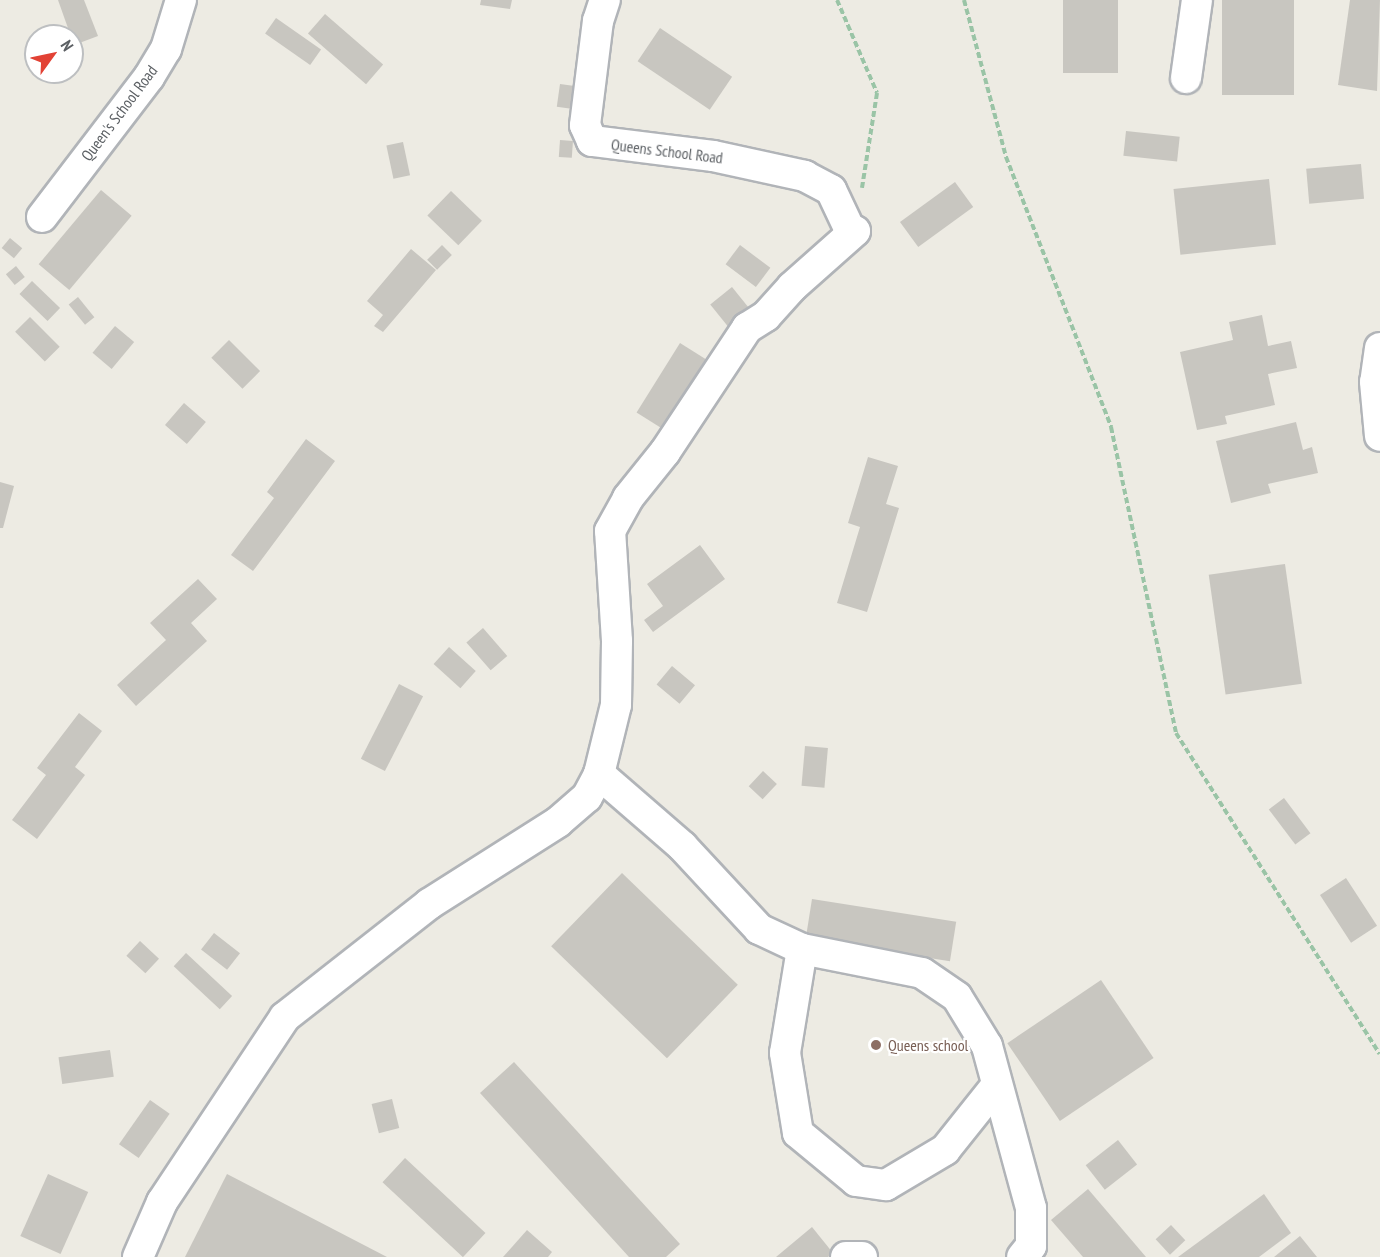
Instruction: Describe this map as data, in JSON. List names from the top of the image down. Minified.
{"streets":{"street":["Queen's School Road","Queens School Road"]},"places":["Queens school"],"north":"top right"}
